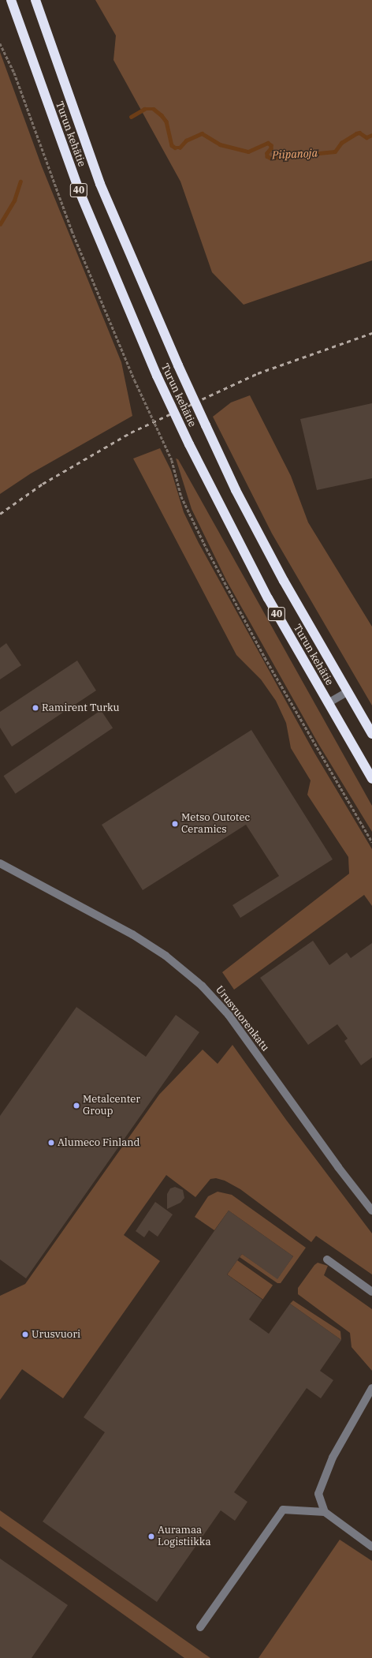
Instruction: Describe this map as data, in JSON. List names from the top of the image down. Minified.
{"streets":{"highway":["Turun kehätie","40"],"street":["Urusvuorenkatu"]},"water":["Piipanoja"],"places":["Ramirent Turku","Metso Outotec Ceramics","Metalcenter Group","Alumeco Finland","Urusvuori","Auramaa Logistiikka"]}
